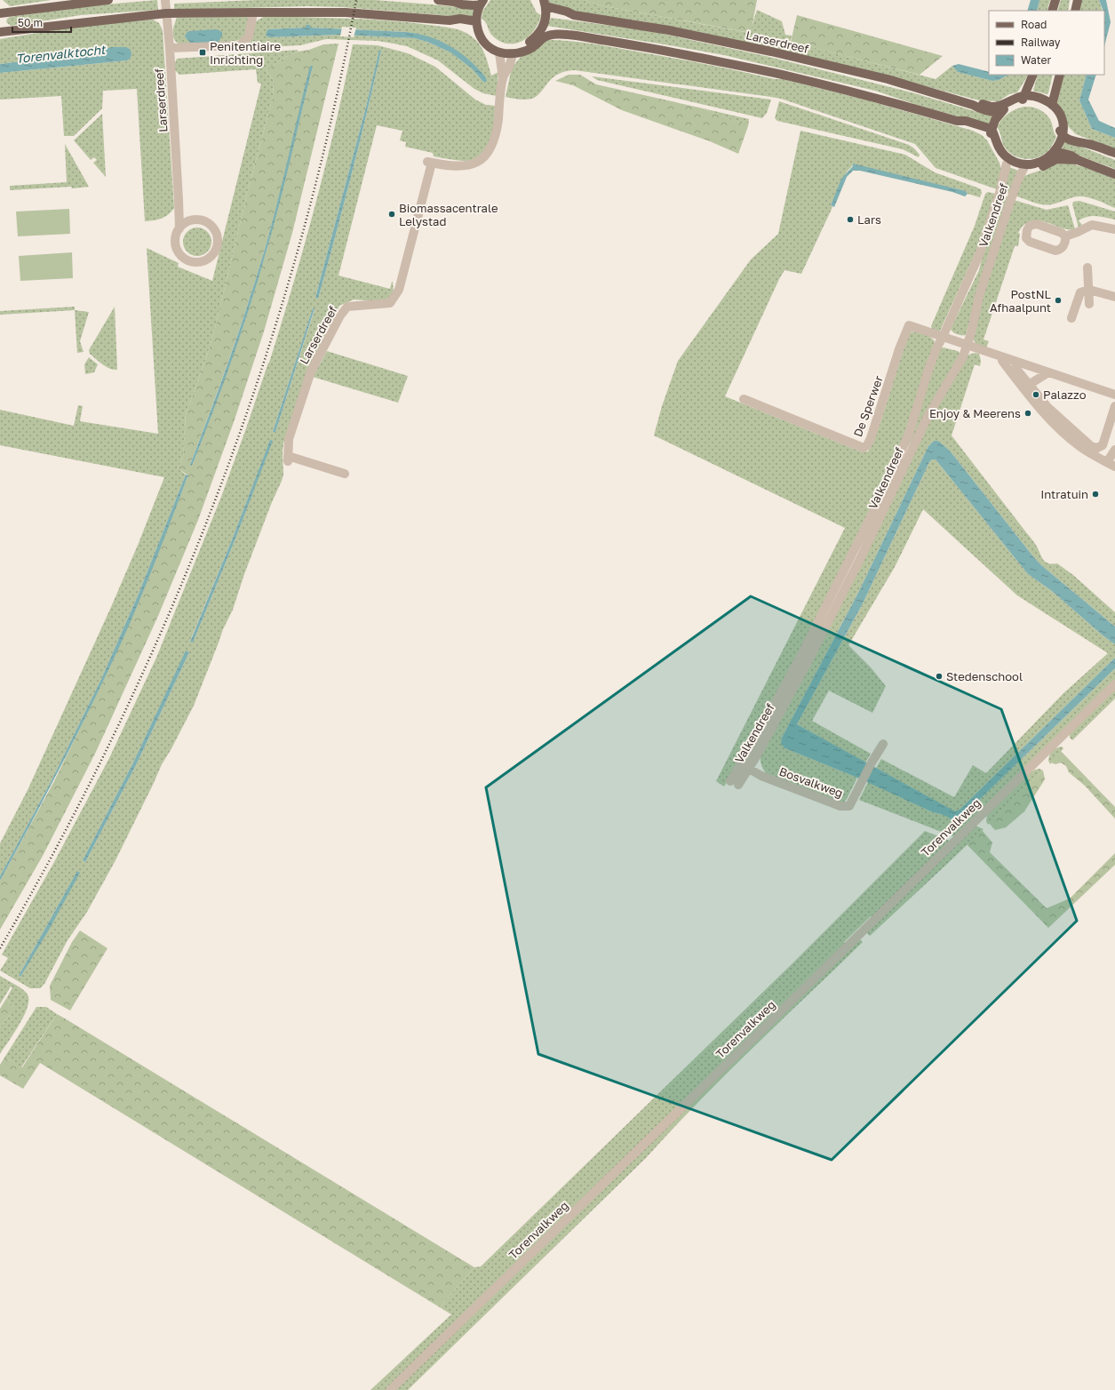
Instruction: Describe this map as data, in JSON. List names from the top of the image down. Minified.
{"streets":{"main road":["Larserdreef"],"street":["Valkendreef","De Sperwer","Bosvalkweg","Torenvalkweg"]},"crossings":[["Larserdreef","Valkendreef"],["Valkendreef","De Sperwer"],["Valkendreef","Bosvalkweg"]],"water":["Torenvalktocht"],"places":{"transit":["Penitentiaire Inrichting"],"other":["Biomassacentrale Lelystad","Lars","PostNL Afhaalpunt","Palazzo","Enjoy & Meerens","Intratuin","Stedenschool"]},"legend":["Road","Railway","Water"],"scale_bar":"50 m"}
